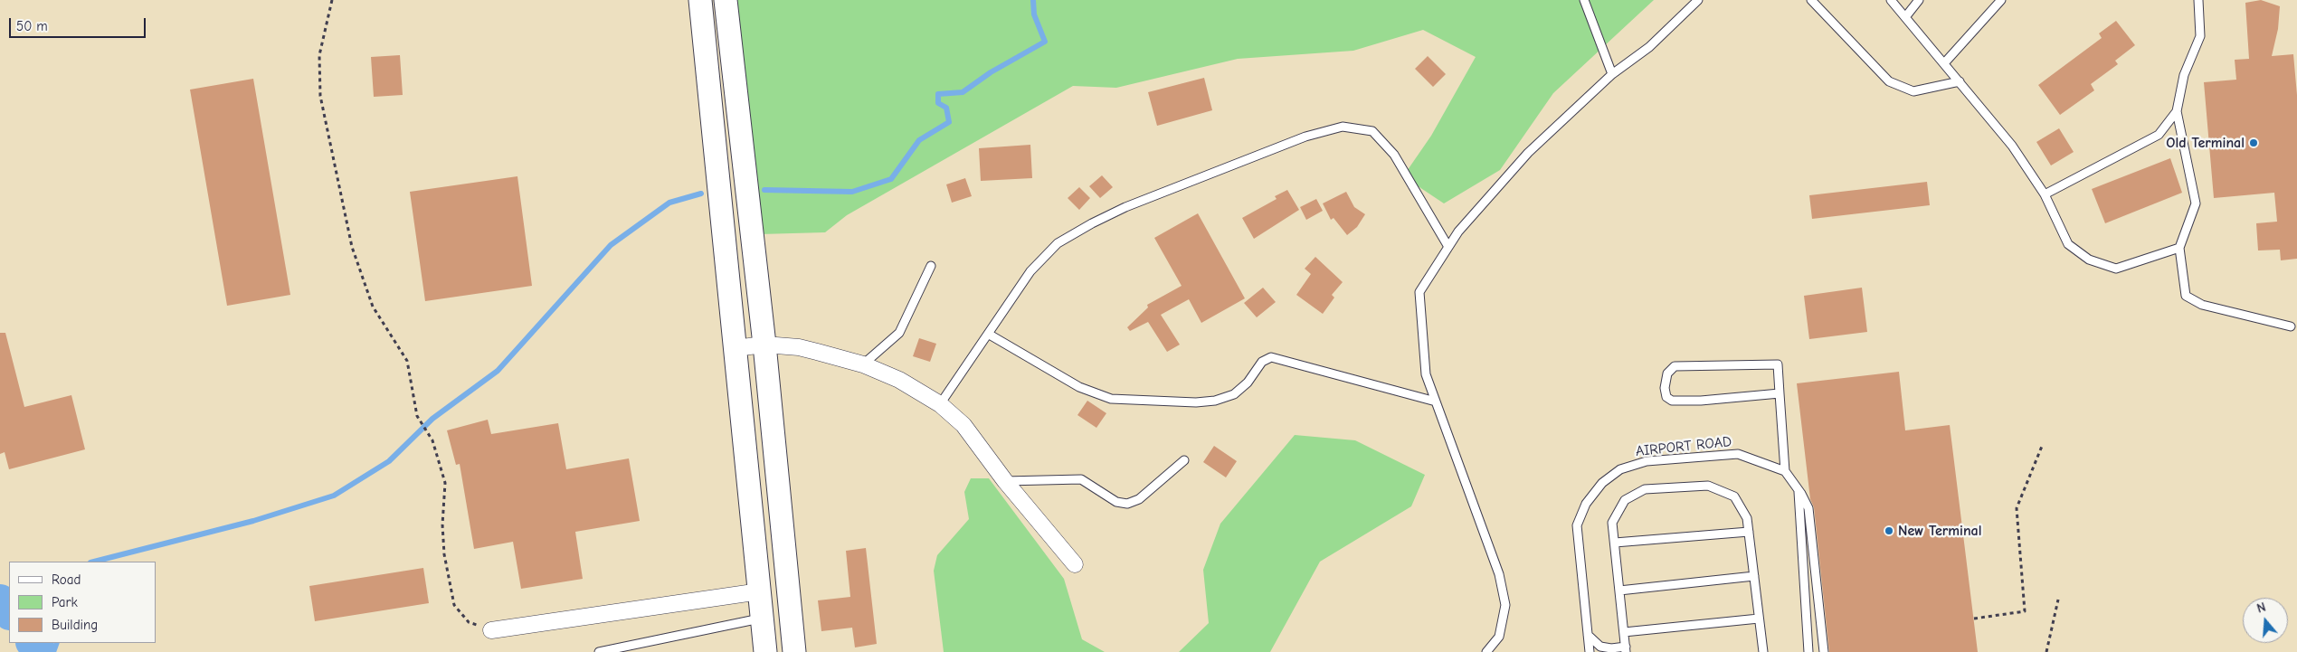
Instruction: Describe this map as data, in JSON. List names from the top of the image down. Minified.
{"streets":{"lane":["AIRPORT ROAD"]},"places":["Old Terminal","New Terminal"],"legend":["Road","Park","Building"],"scale_bar":"50 m","north":"top"}
